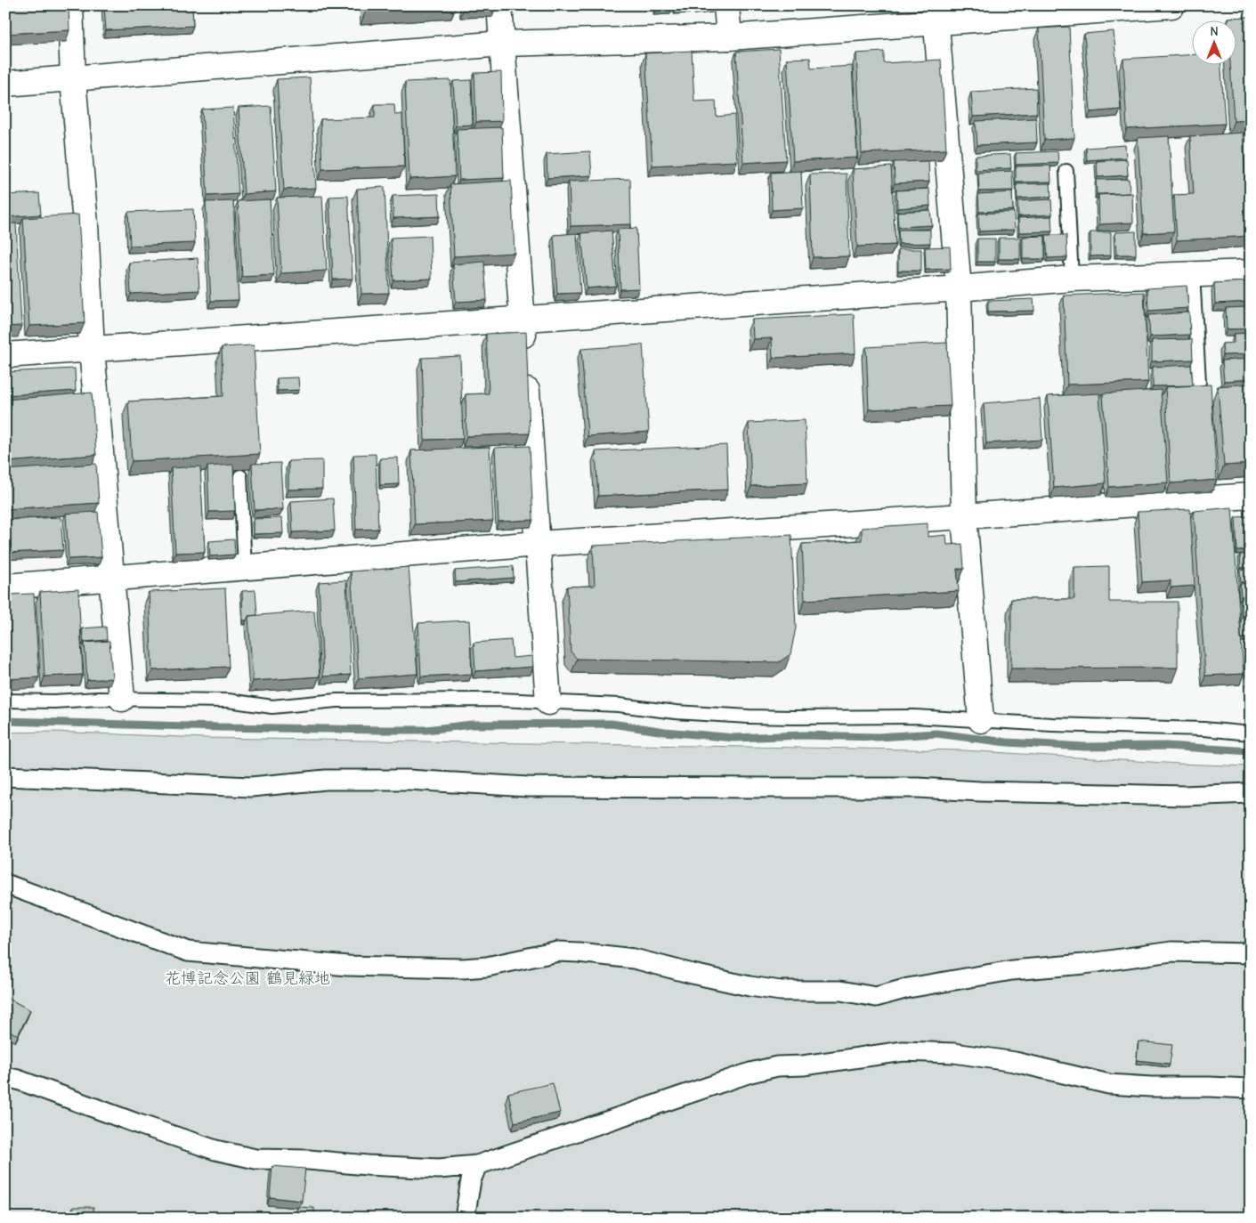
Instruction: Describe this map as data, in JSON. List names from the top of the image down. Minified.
{"parks":["花博記念公園 鶴見緑地"],"north":"top"}
